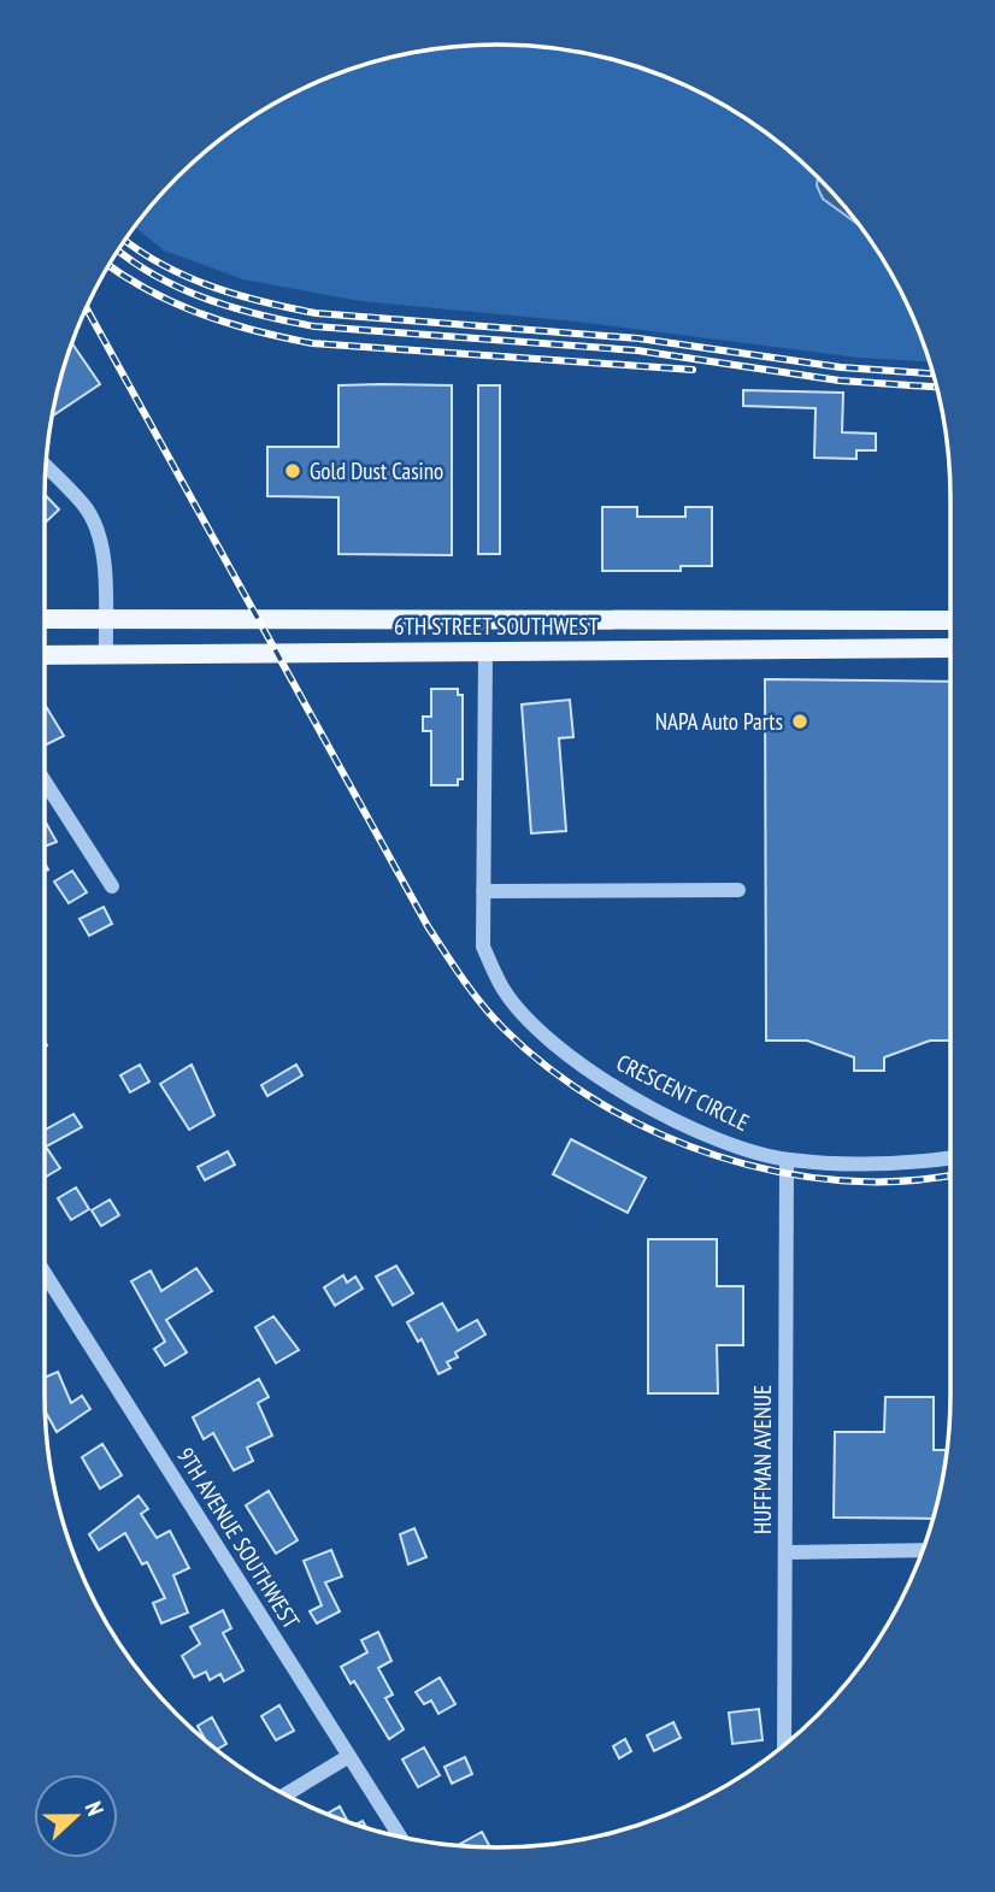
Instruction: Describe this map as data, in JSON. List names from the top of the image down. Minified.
{"streets":{"main road":["6TH STREET SOUTHWEST"],"street":["CRESCENT CIRCLE","HUFFMAN AVENUE","9TH AVENUE SOUTHWEST"]},"crossings":[["6TH STREET SOUTHWEST","CRESCENT CIRCLE"],["CRESCENT CIRCLE","HUFFMAN AVENUE"]],"places":["Gold Dust Casino","NAPA Auto Parts"],"north":"right"}
